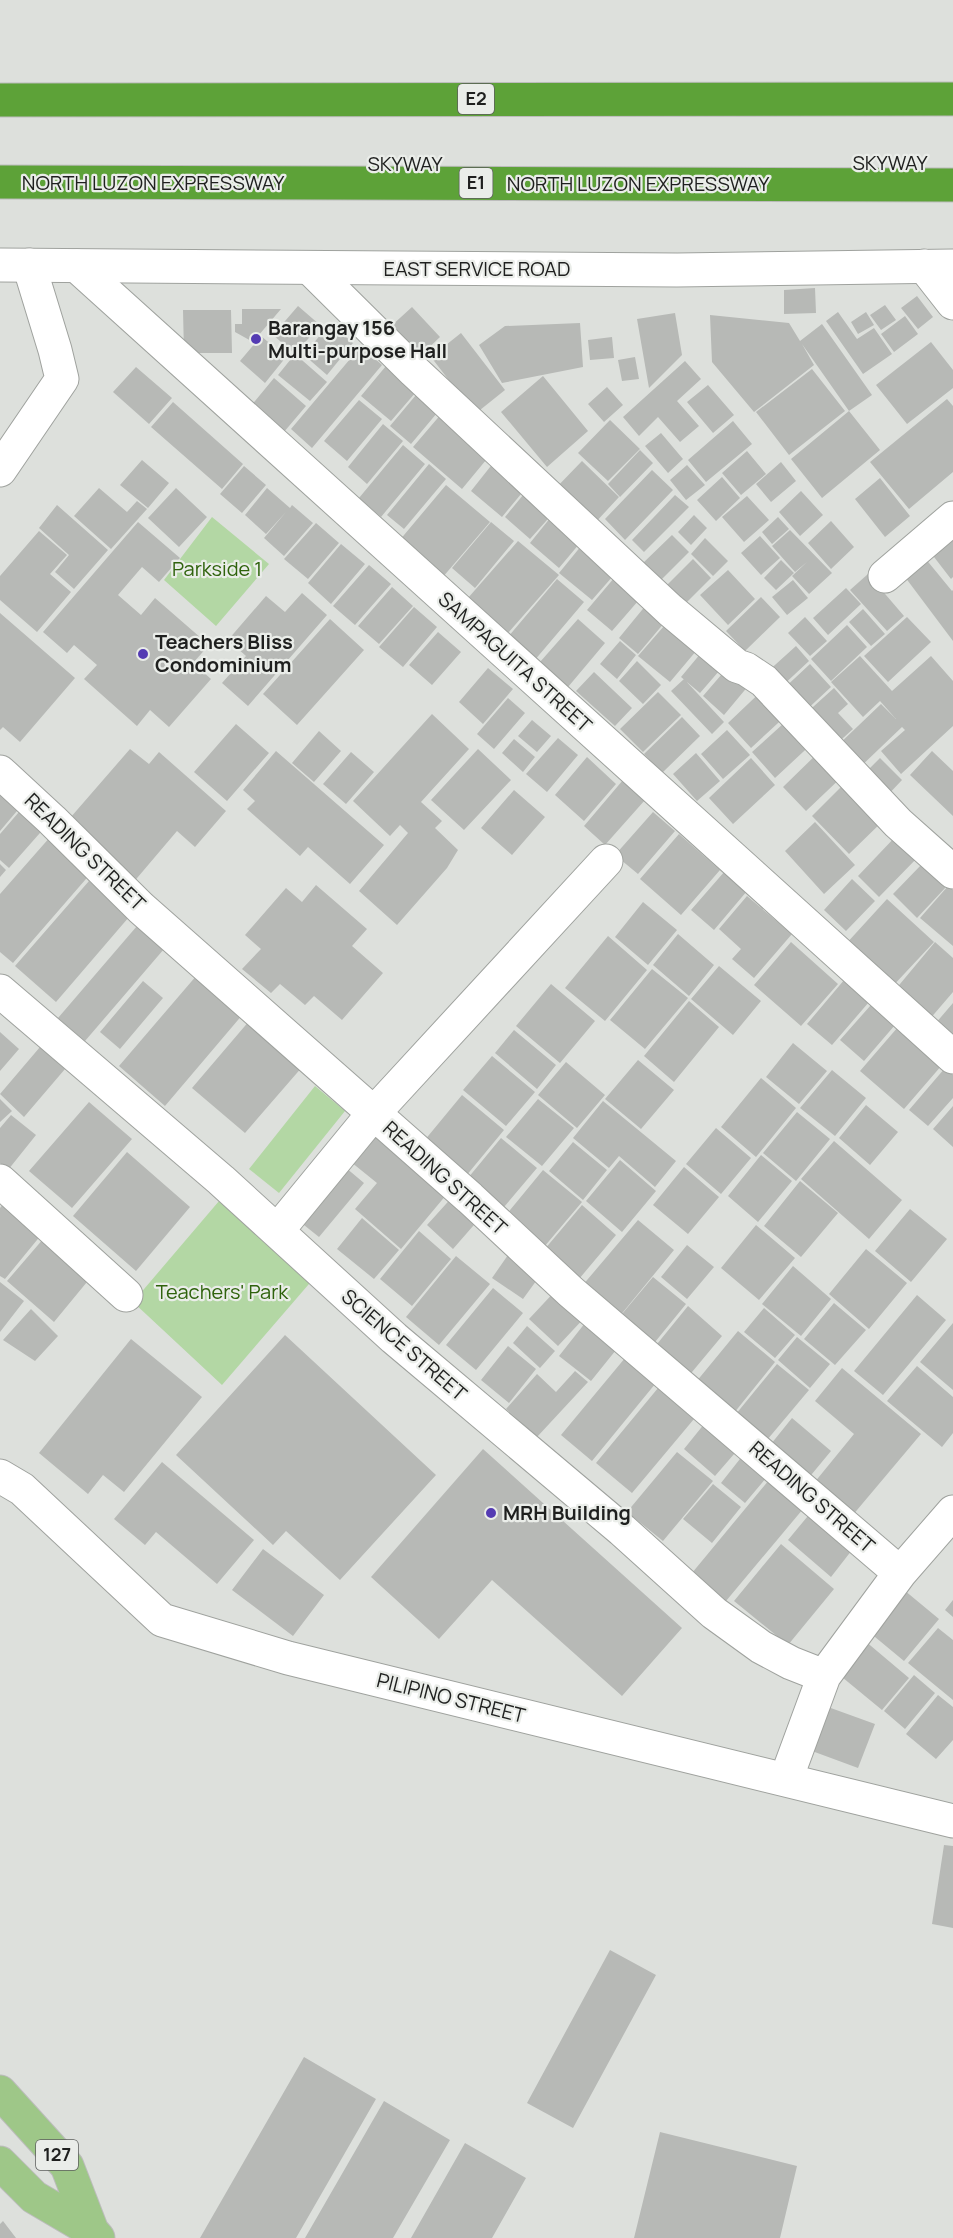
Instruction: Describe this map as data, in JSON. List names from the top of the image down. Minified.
{"streets":{"highway":["E2","SKYWAY","NORTH LUZON EXPRESSWAY","E1"],"main road":["127"],"street":["EAST SERVICE ROAD","SAMPAGUITA STREET","READING STREET","SCIENCE STREET","PILIPINO STREET"]},"crossings":[["EAST SERVICE ROAD","SAMPAGUITA STREET"]],"parks":["Parkside 1","Teachers' Park"],"places":["Barangay 156 Multi-purpose Hall","Teachers Bliss Condominium","MRH Building"]}
